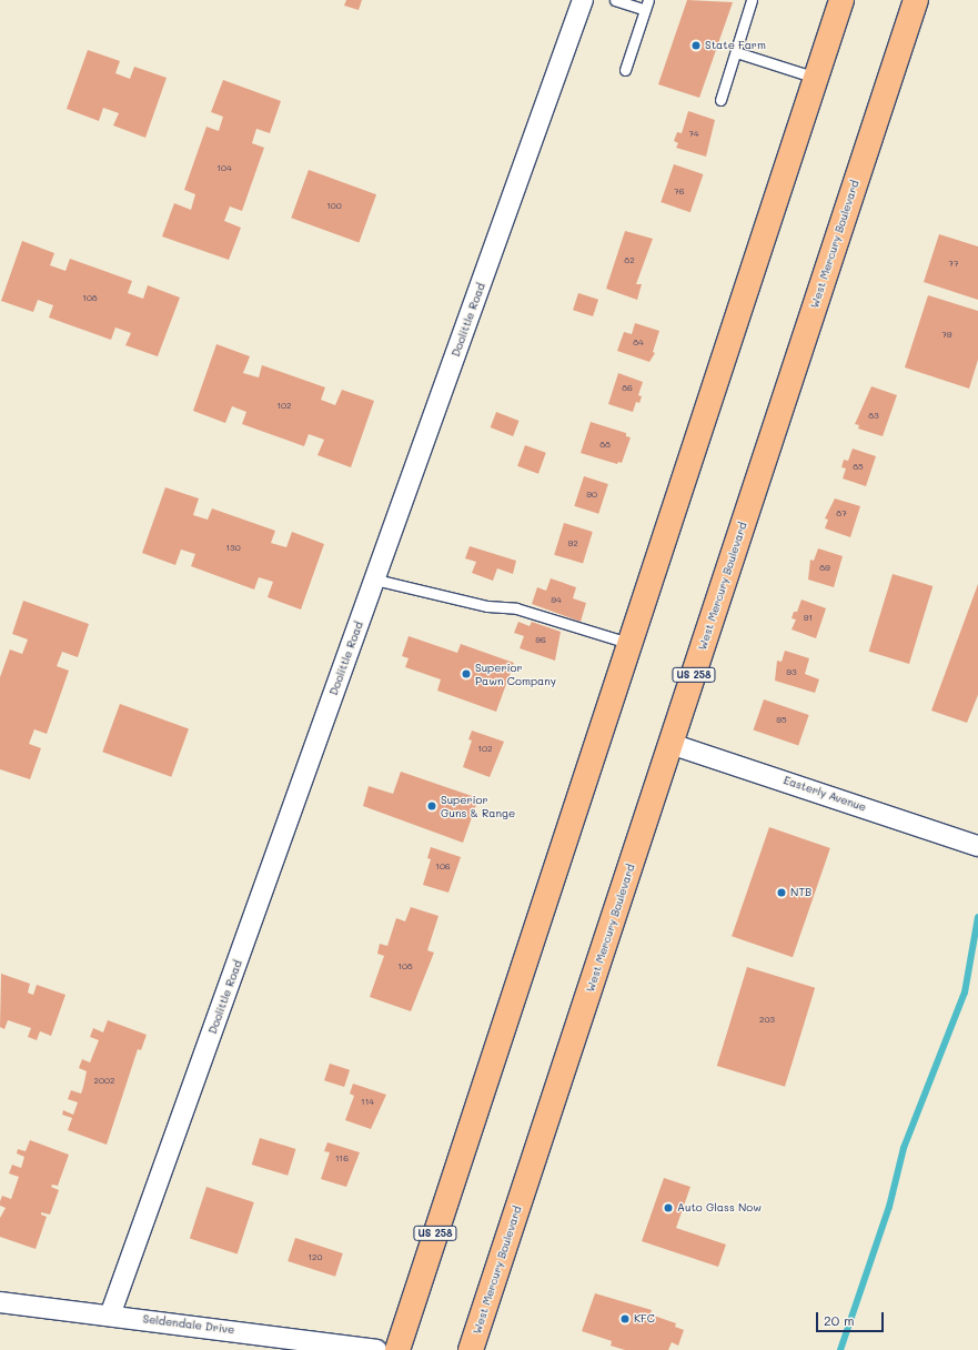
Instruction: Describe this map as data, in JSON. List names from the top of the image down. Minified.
{"streets":{"main road":["West Mercury Boulevard","US 258"],"street":["Doolittle Road","Easterly Avenue","Seldendale Drive"]},"crossings":[["West Mercury Boulevard","Easterly Avenue"],["Doolittle Road","Seldendale Drive"]],"places":["State Farm","Superior Pawn Company","Superior Guns & Range","NTB","Auto Glass Now","KFC"],"house_numbers":["74","104","76","100","82","77","108","79","84","86","102","83","88","85","90","87","92","130","89","94","91","96","93","95","102","106","108","203","2002","114","116","120"],"scale_bar":"20 m"}
